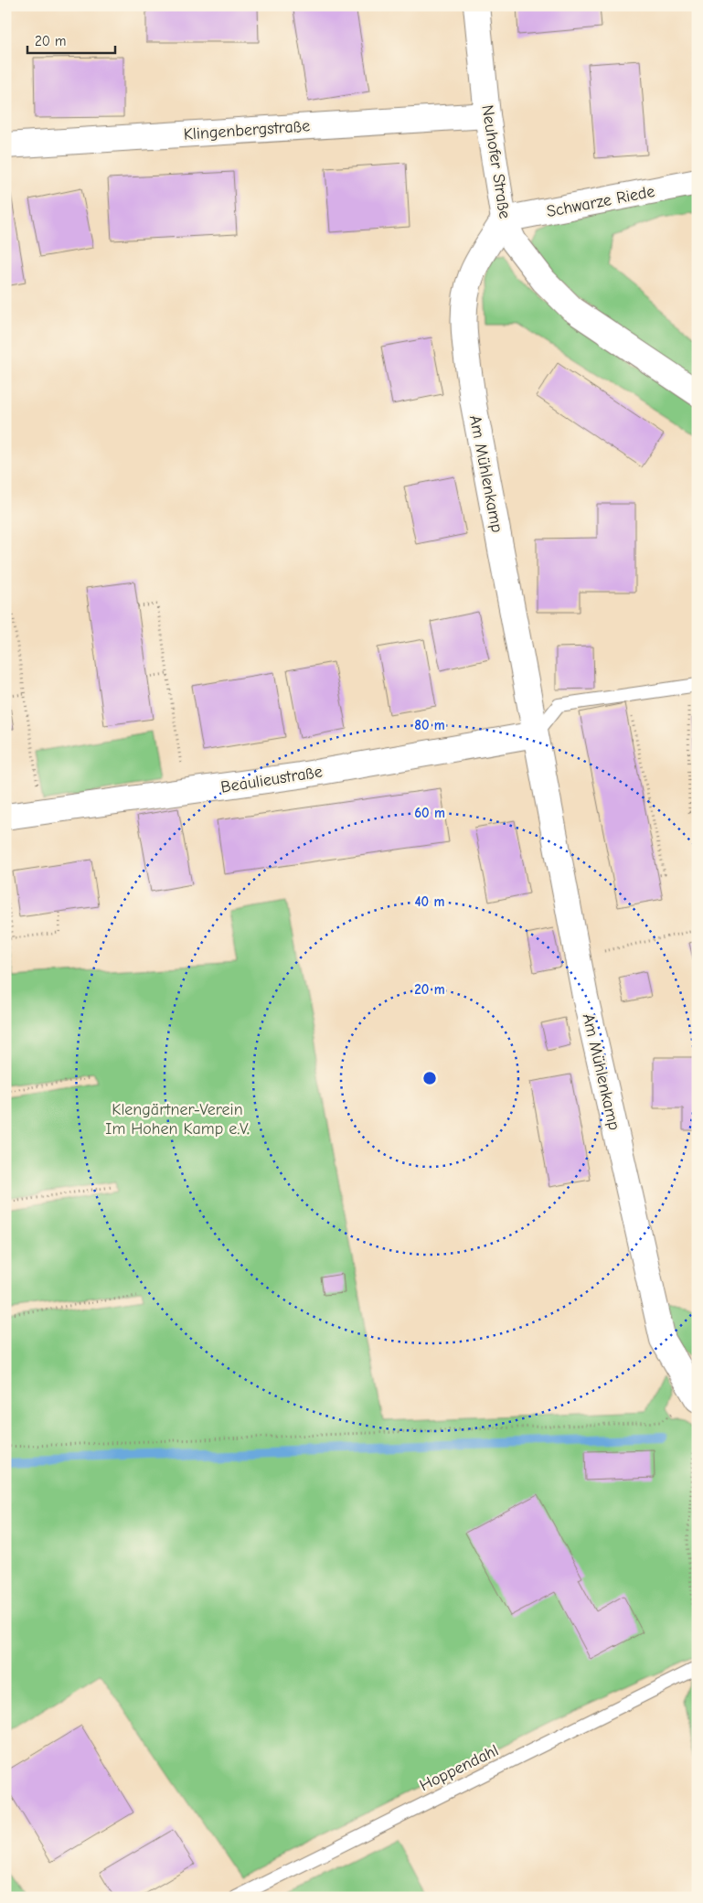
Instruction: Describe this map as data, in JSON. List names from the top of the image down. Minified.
{"streets":{"street":["Klingenbergstraße","Neuhofer Straße","Schwarze Riede","Am Mühlenkamp","Beaulieustraße"],"lane":["Hoppendahl"]},"crossings":[["Klingenbergstraße","Neuhofer Straße"],["Neuhofer Straße","Schwarze Riede"],["Neuhofer Straße","Am Mühlenkamp"],["Schwarze Riede","Am Mühlenkamp"],["Am Mühlenkamp","Beaulieustraße"]],"parks":["Klengärtner-Verein Im Hohen Kamp e.V."],"scale_bar":"20 m","rings":["80 m","60 m","40 m","20 m"]}
